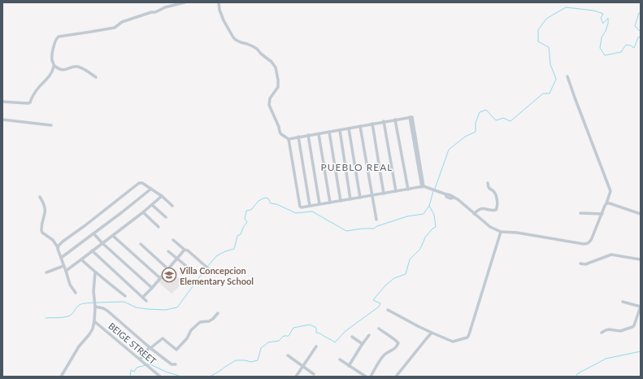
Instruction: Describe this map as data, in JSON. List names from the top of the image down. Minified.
{"streets":{"street":["BEIGE STREET"]},"districts":["PUEBLO REAL"],"places":{"school or university":["Villa Concepcion Elementary School"]}}
